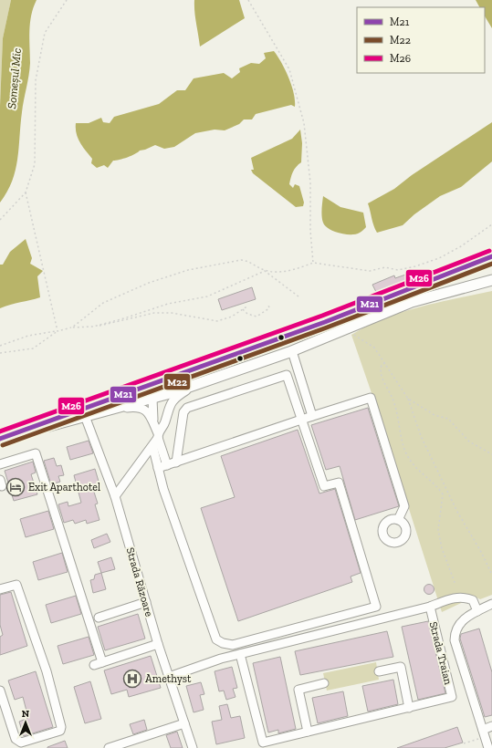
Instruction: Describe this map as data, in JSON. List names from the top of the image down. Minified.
{"streets":{"street":["Strada Răzoare","Strada Traian"]},"crossings":[["Strada Răzoare","Strada Traian"]],"water":["Someșul Mic"],"places":{"hotel":["Exit Aparthotel"],"hospital":["Amethyst"]},"lines":["transit line M26","transit line M21","transit line M22"],"legend":["M21","M22","M26"],"north":"top"}
